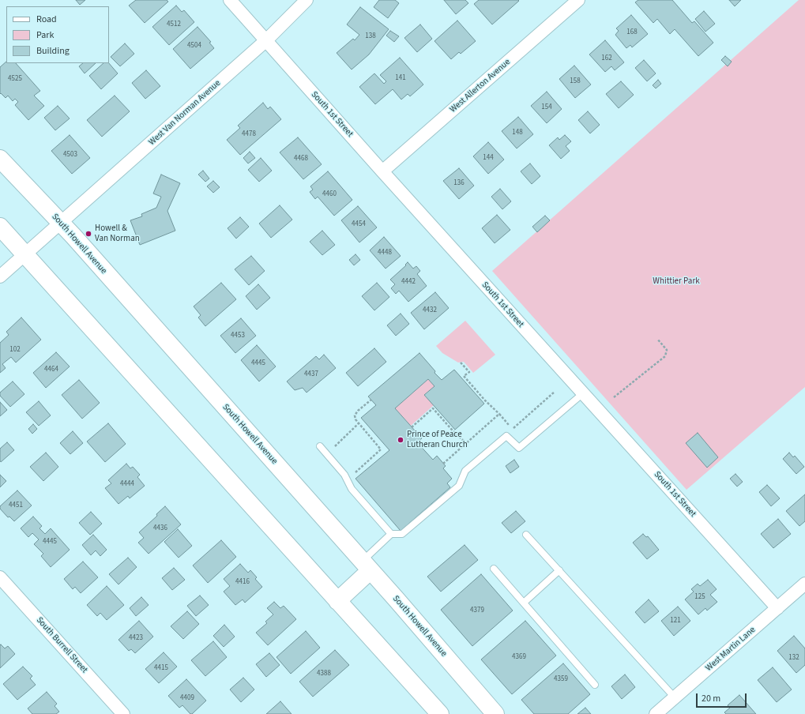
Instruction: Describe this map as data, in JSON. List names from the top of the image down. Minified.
{"streets":{"main road":["South Howell Avenue"],"street":["West Allerton Avenue","West Van Norman Avenue","South 1st Street","South Burrell Street","West Martin Lane"]},"crossings":[["West Allerton Avenue","South 1st Street"],["West Van Norman Avenue","South 1st Street"],["West Van Norman Avenue","South Howell Avenue"],["South 1st Street","West Martin Lane"]],"parks":["Whittier Park"],"places":["Howell & Van Norman","Prince of Peace Lutheran Church"],"house_numbers":["4512","168","138","4504","162","141","4525","158","154","148","4478","4503","144","4468","136","4460","4454","4448","4442","4432","4453","102","4445","4464","4437","4444","4451","4436","4445","4416","125","4379","121","4423","4369","132","4415","4388","4359","4409"],"legend":["Road","Park","Building"],"scale_bar":"20 m"}
